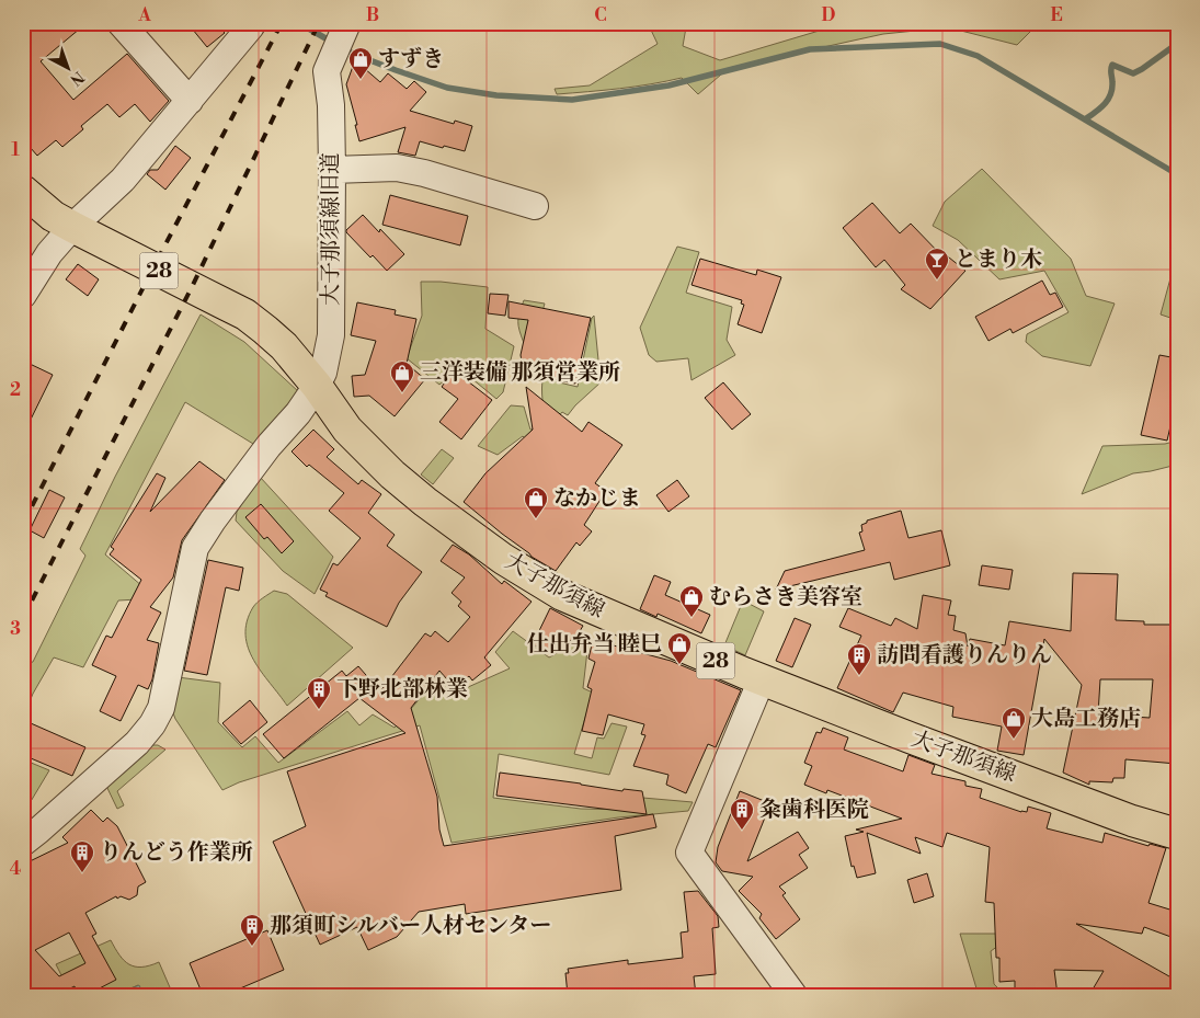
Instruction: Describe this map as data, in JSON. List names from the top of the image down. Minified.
{"streets":{"main road":["28","大子那須線"],"street":["大子那須線旧道"]},"crossings":[["大子那須線旧道","大子那須線"]],"places":{"shop":["すずき","三洋装備 那須営業所","なかじま","むらさき美容室","仕出弁当 睦巳","大島工務店"],"bar":["とまり木"],"building":["訪問看護りんりん","下野北部林業","粂歯科医院","りんどう作業所","那須町シルバー人材センター"]},"north":"bottom right","grid":{"columns":["A","B","C","D","E"],"rows":["1","2","3","4"]}}
